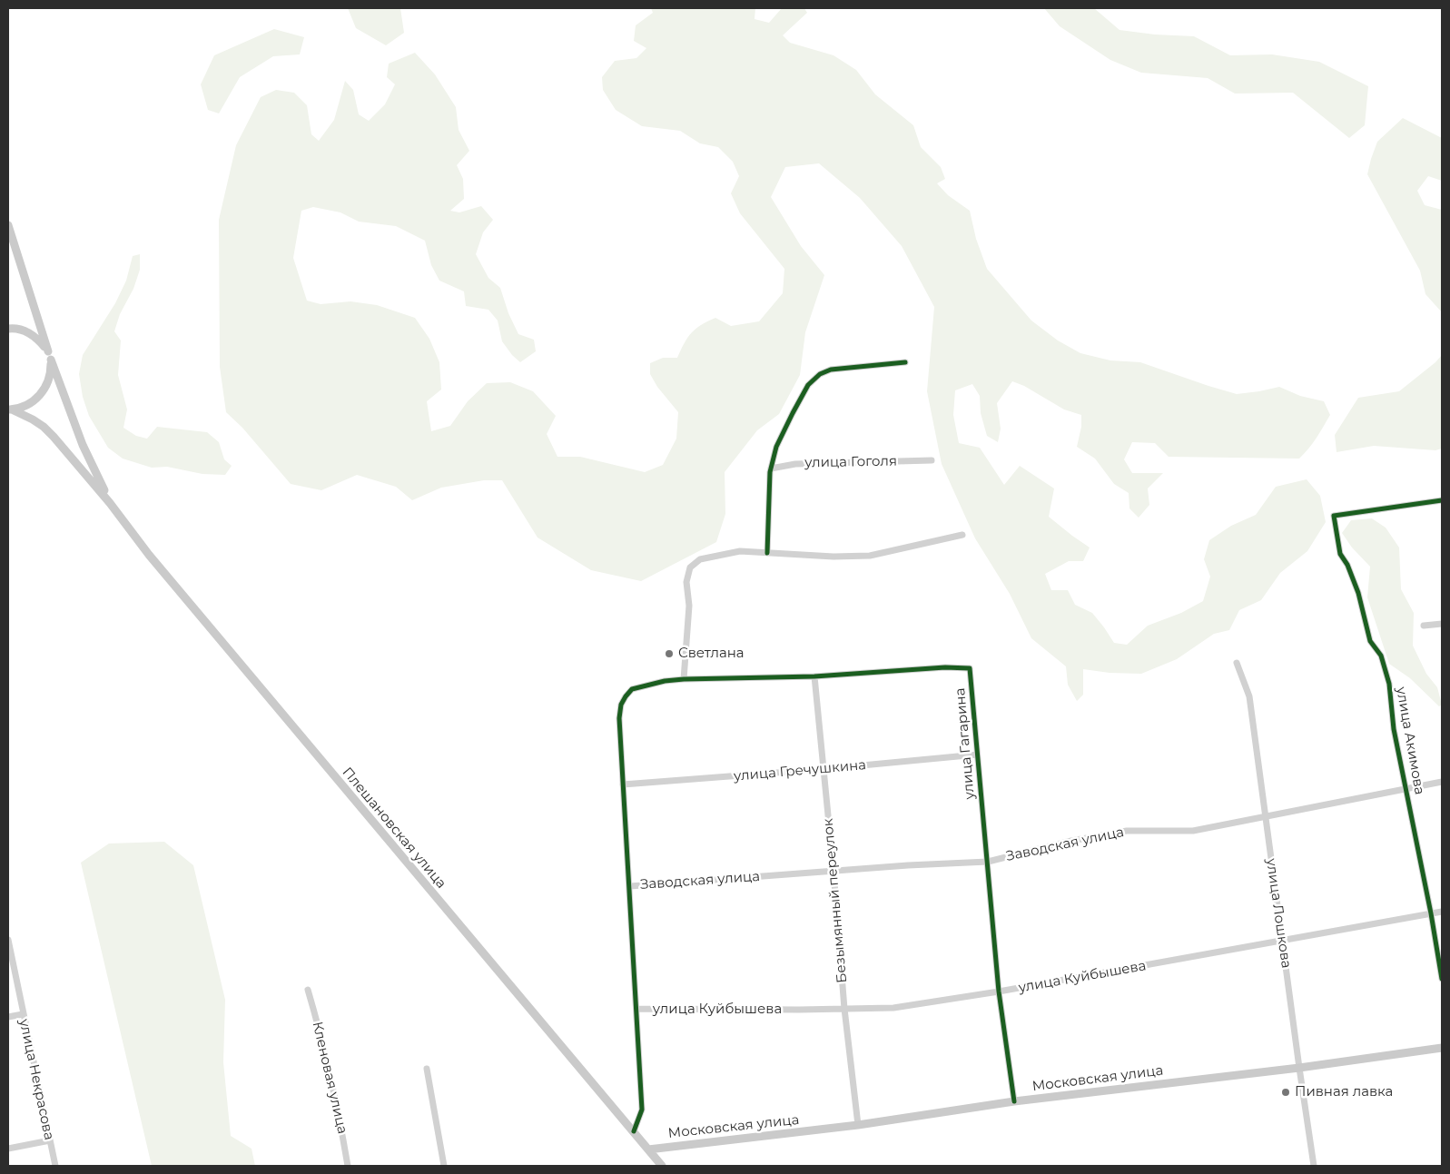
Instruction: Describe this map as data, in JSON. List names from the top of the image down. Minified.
{"streets":{"main road":["Плешановская улица","Московская улица"],"street":["улица Гоголя","улица Акимова","улица Гагарина","улица Гречушкина","Заводская улица","Безымянный переулок","улица Лошкова","улица Куйбышева","Кленовая улица","улица Некрасова"]},"crossings":[["улица Акимова","Заводская улица"],["улица Акимова","улица Куйбышева"],["улица Гагарина","улица Гречушкина"],["улица Гагарина","Заводская улица"],["улица Гагарина","Безымянный переулок"],["улица Гагарина","улица Куйбышева"],["улица Гагарина","Московская улица"],["улица Гречушкина","Безымянный переулок"],["Плешановская улица","Московская улица"],["Заводская улица","Безымянный переулок"],["Заводская улица","улица Лошкова"],["Безымянный переулок","улица Куйбышева"],["Безымянный переулок","Московская улица"],["улица Лошкова","улица Куйбышева"],["улица Лошкова","Московская улица"]],"places":["Светлана","Пивная лавка"]}
